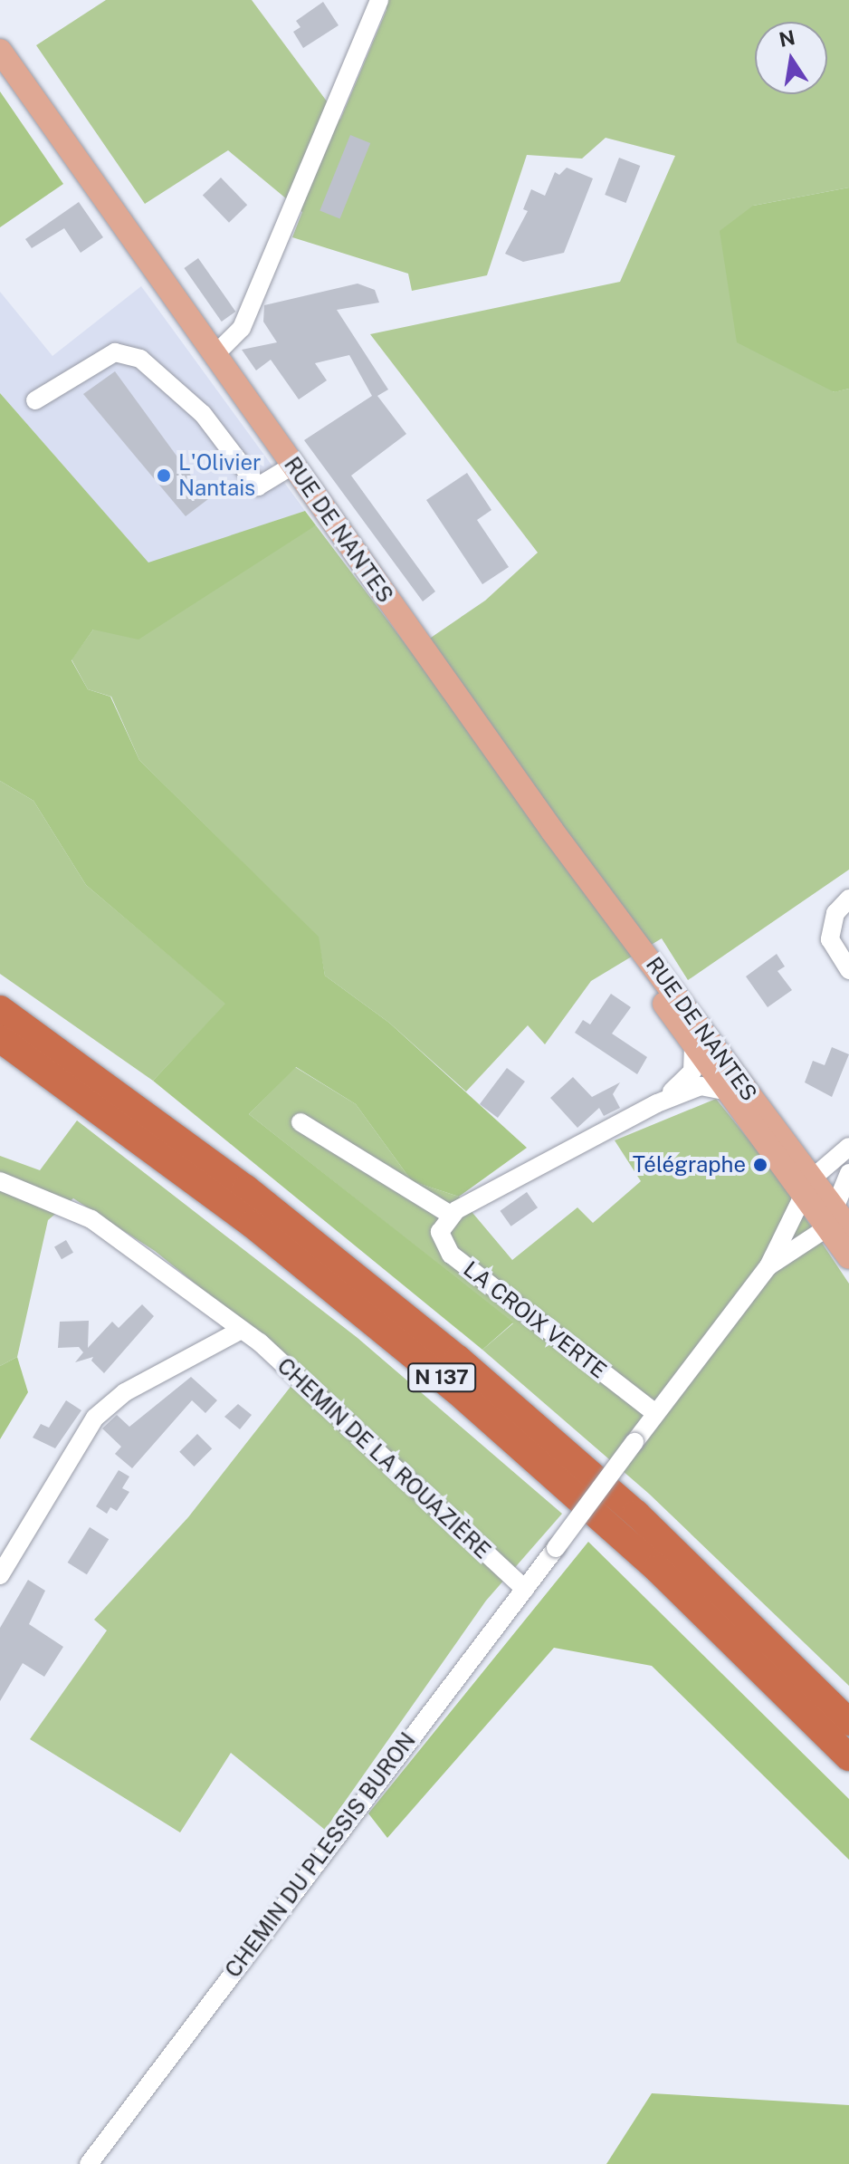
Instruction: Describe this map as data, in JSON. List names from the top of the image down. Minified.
{"streets":{"highway":["N 137"],"main road":["RUE DE NANTES"],"street":["LA CROIX VERTE","CHEMIN DE LA ROUAZIÈRE","CHEMIN DU PLESSIS BURON"]},"crossings":[["LA CROIX VERTE","CHEMIN DU PLESSIS BURON"],["CHEMIN DE LA ROUAZIÈRE","CHEMIN DU PLESSIS BURON"]],"places":["L'Olivier Nantais","Télégraphe"],"north":"top"}
